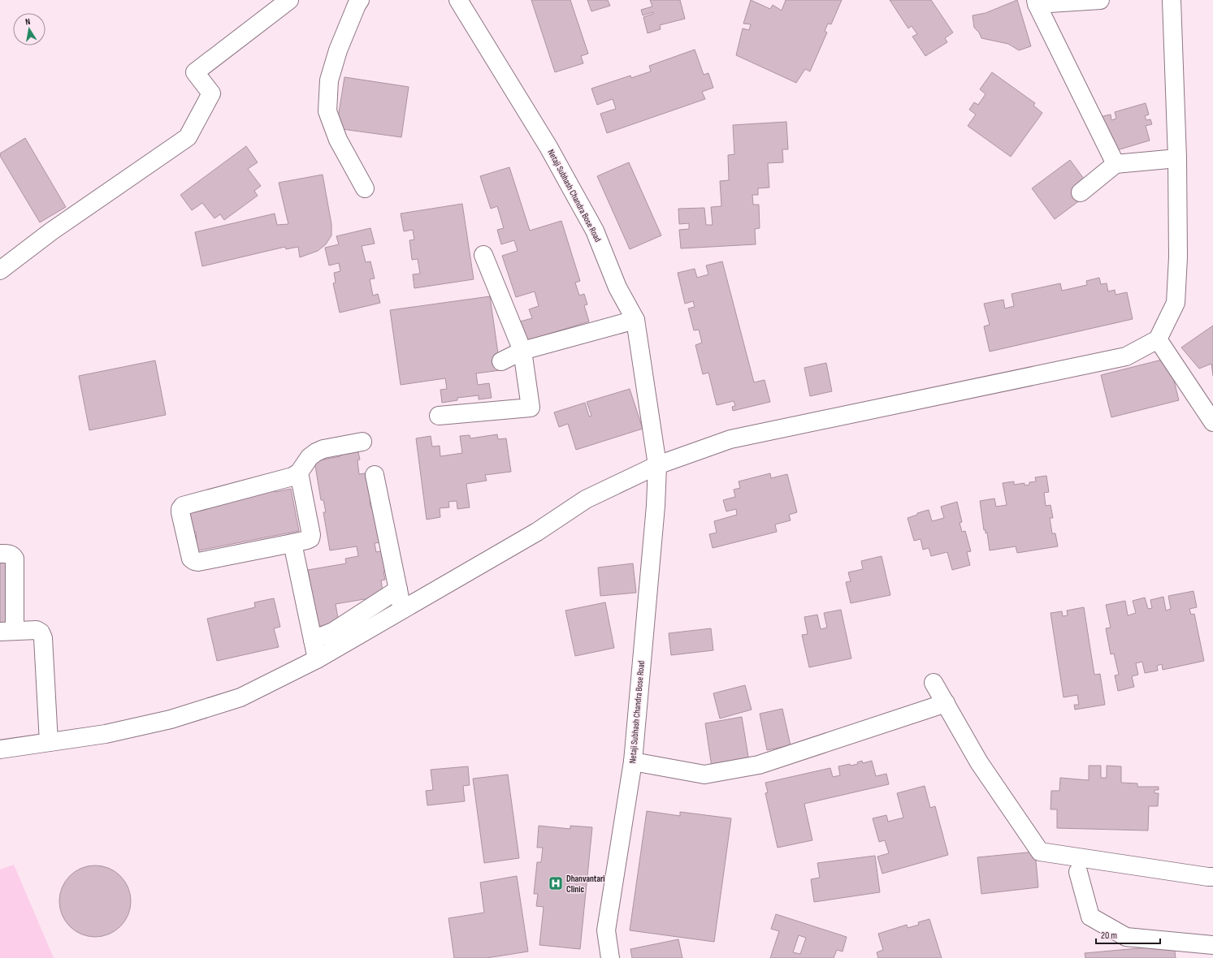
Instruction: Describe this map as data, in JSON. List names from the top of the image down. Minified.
{"streets":{"street":["Netaji Subhash Chandra Bose Road"]},"places":{"hospital":["Dhanvantari Clinic"]},"scale_bar":"20 m","north":"top"}
